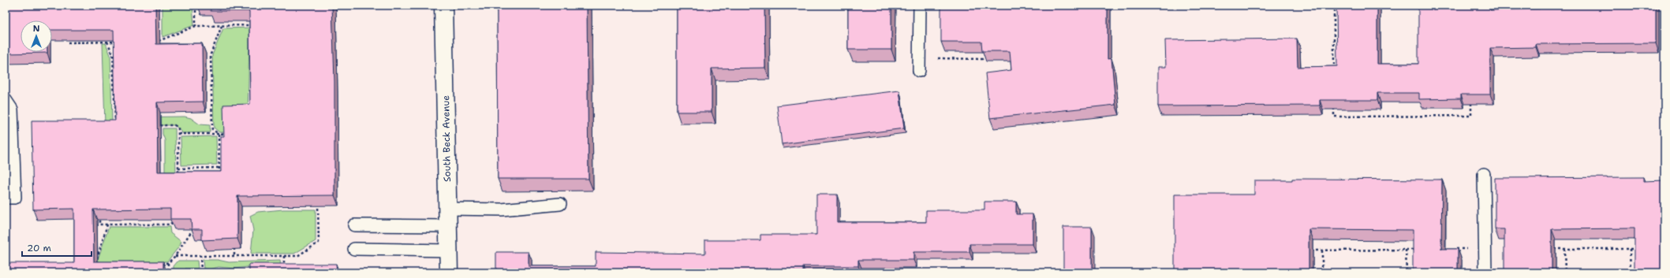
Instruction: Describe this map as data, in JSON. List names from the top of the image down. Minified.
{"streets":{"street":["South Beck Avenue"]},"scale_bar":"20 m","north":"top"}
